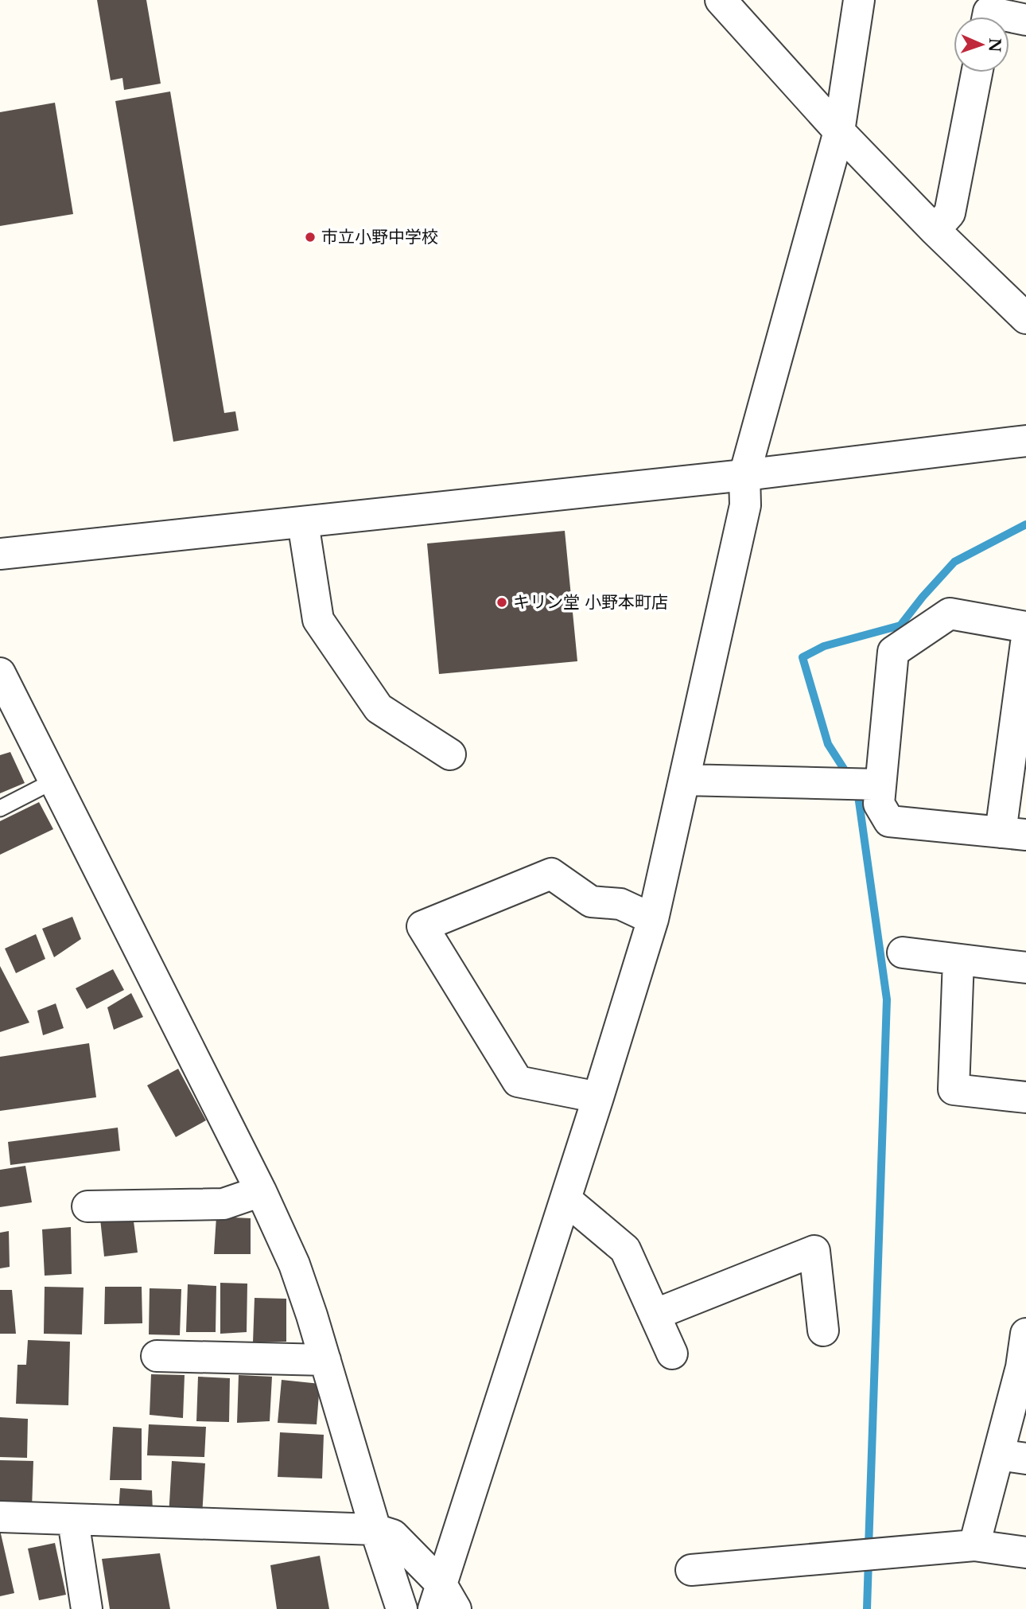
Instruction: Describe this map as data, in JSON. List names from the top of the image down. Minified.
{"places":["市立小野中学校","キリン堂 小野本町店"],"north":"right"}
